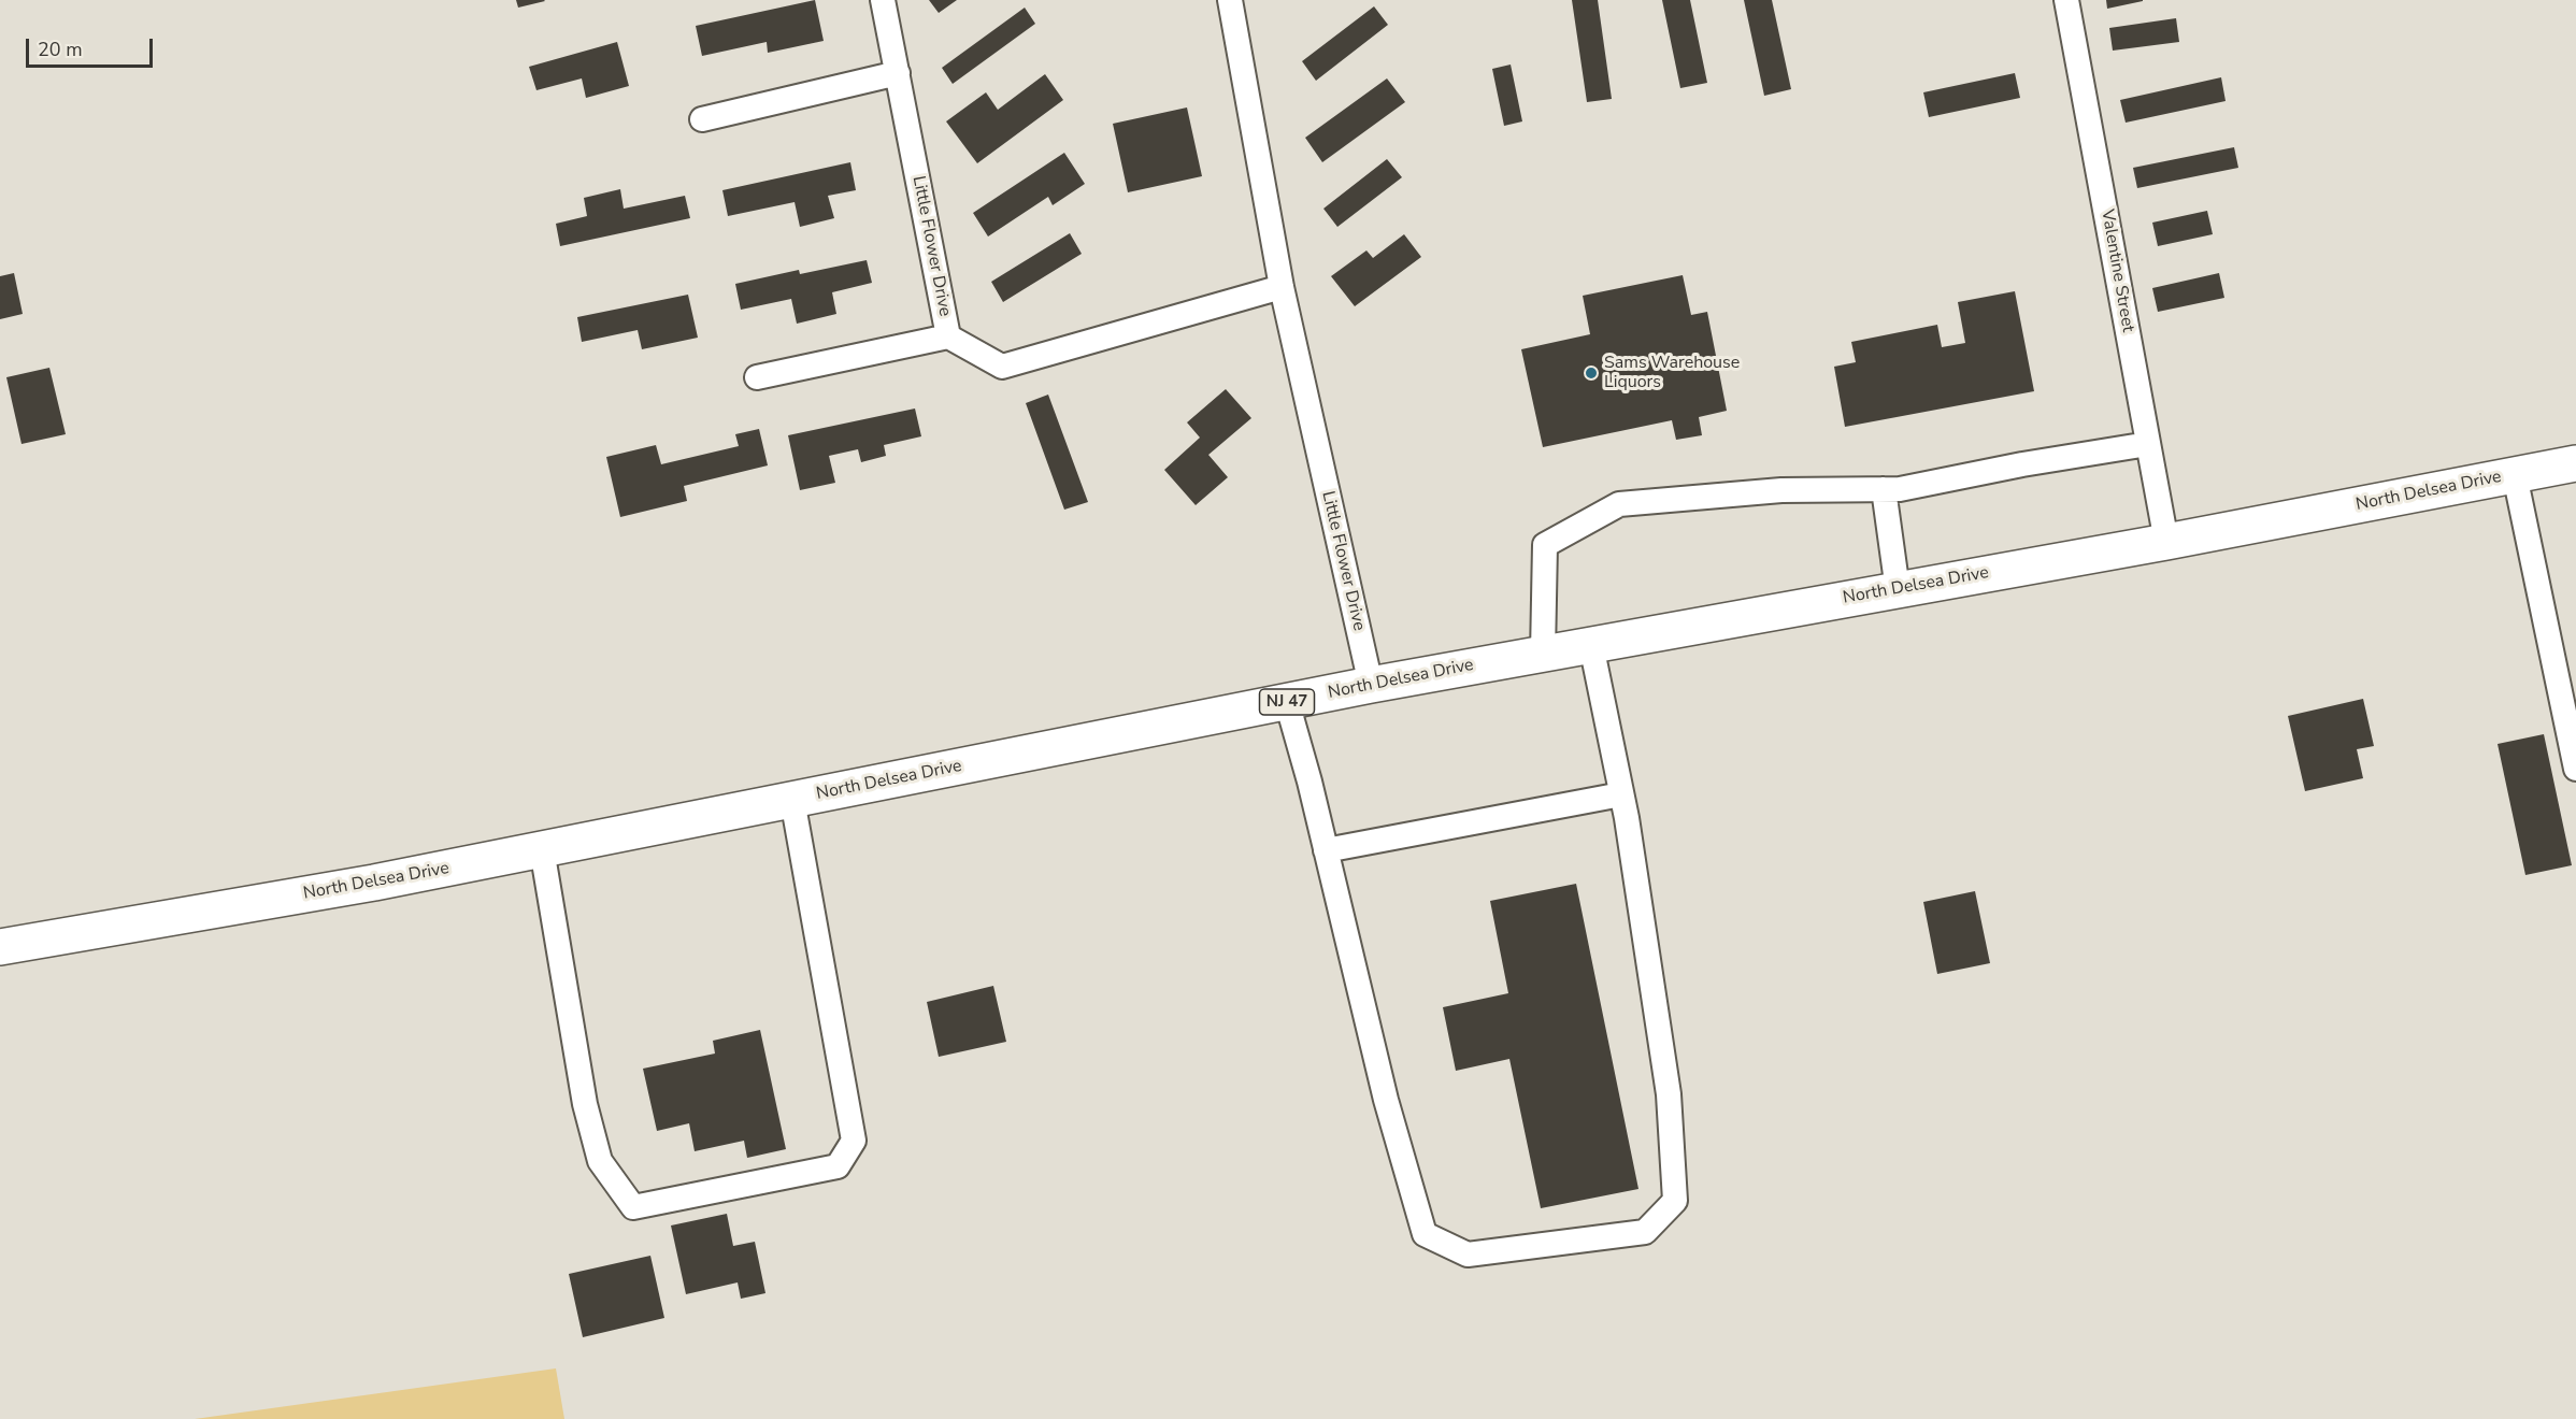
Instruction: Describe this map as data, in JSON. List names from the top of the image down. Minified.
{"streets":{"main road":["North Delsea Drive","NJ 47"],"lane":["Little Flower Drive","Valentine Street"]},"crossings":[["Little Flower Drive","North Delsea Drive"],["Valentine Street","North Delsea Drive"]],"places":["Sams Warehouse Liquors"],"scale_bar":"20 m"}
